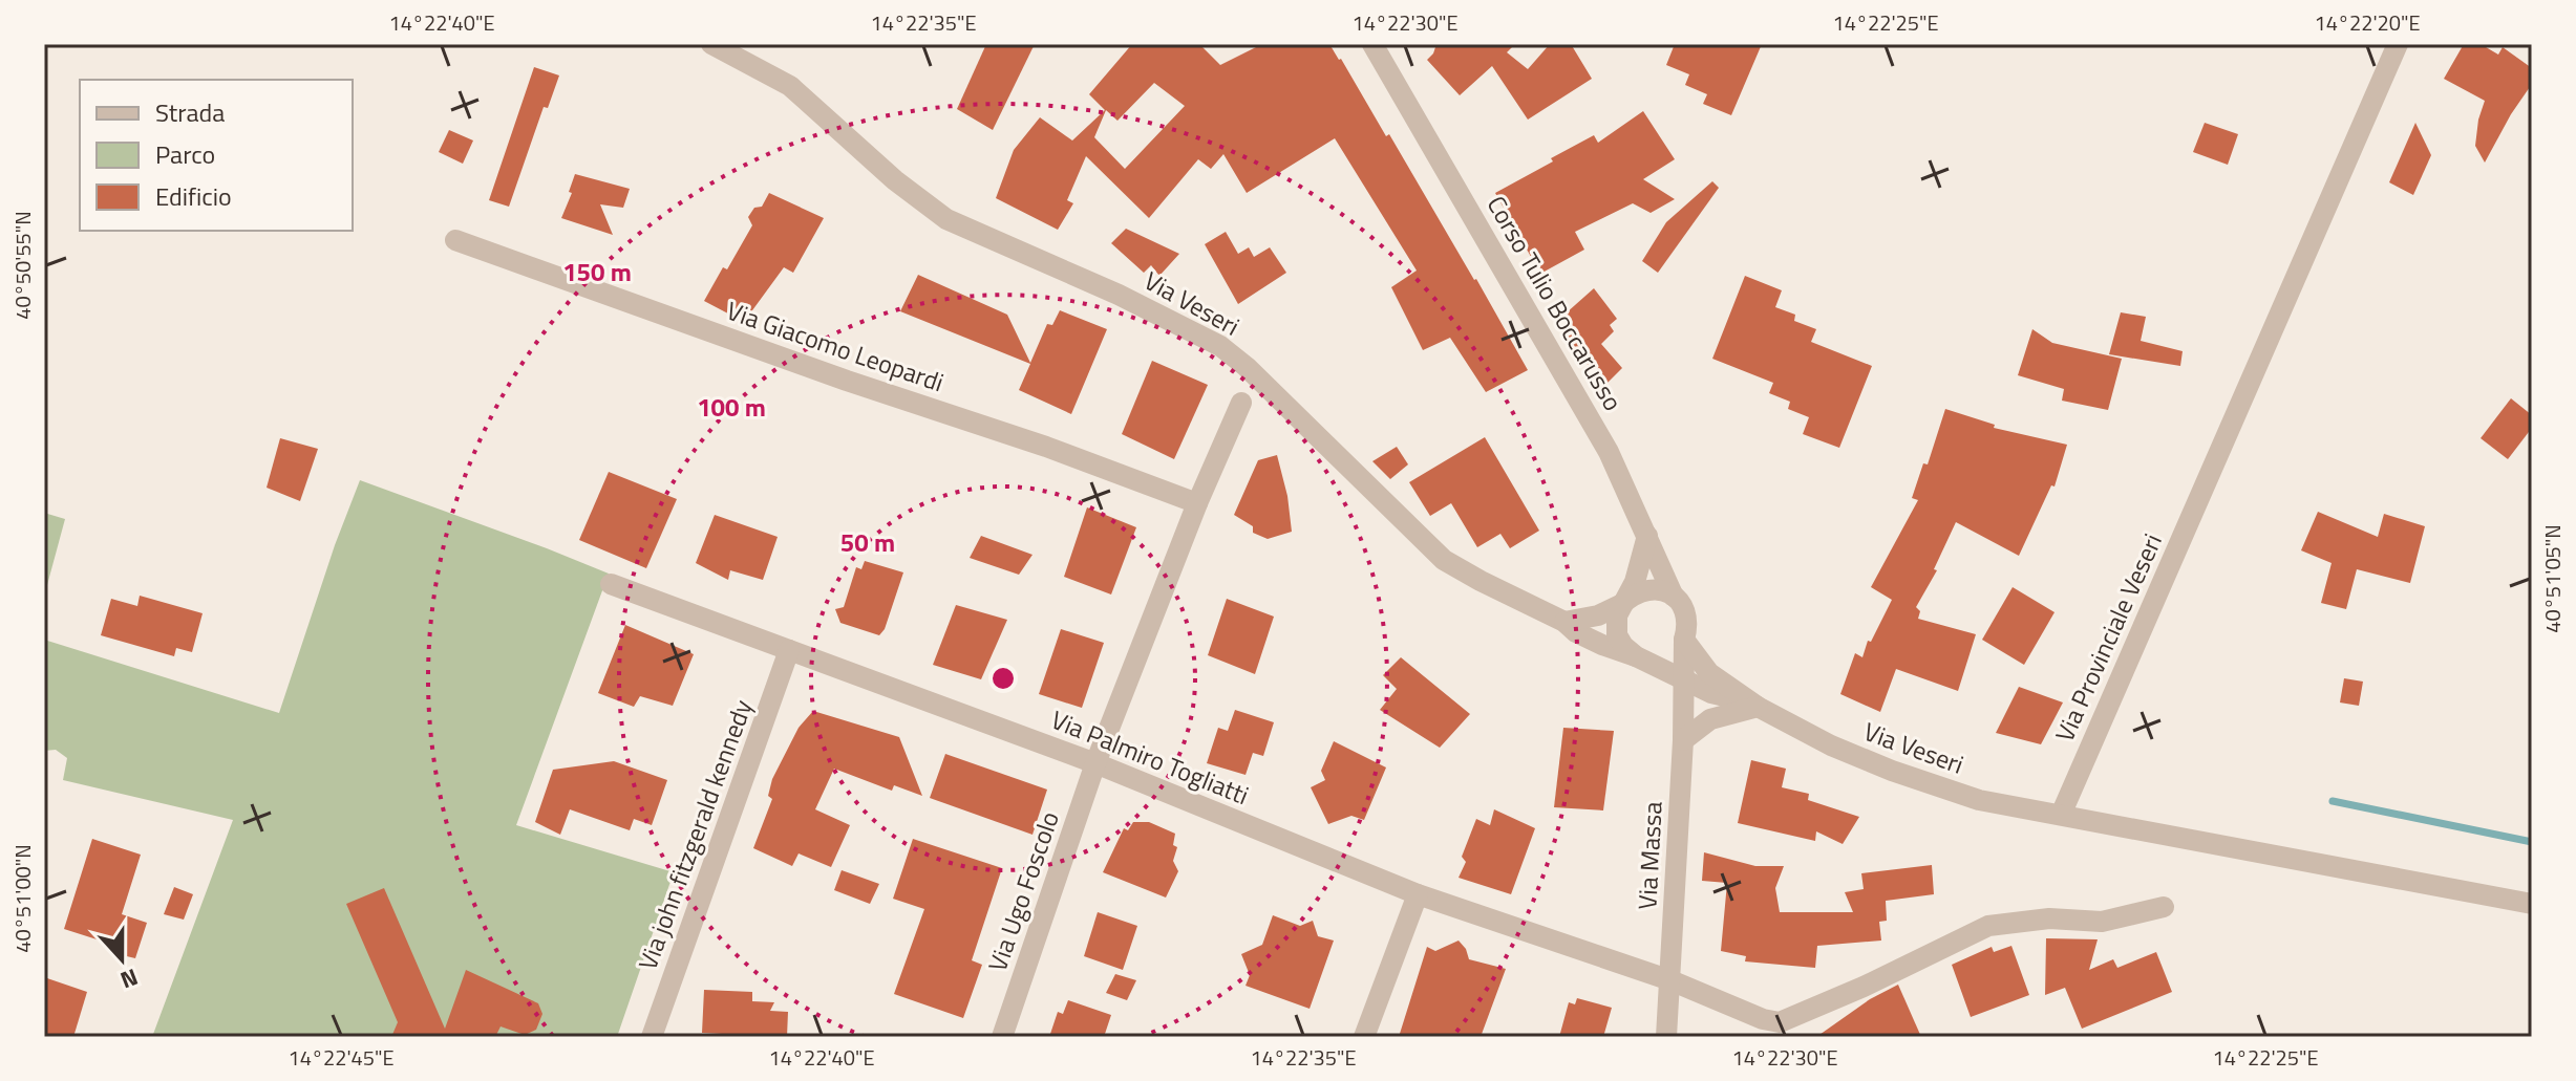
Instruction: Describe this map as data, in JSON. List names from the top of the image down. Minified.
{"streets":{"street":["Via Veseri","Corso Tulio Boccarusso","Via Giacomo Leopardi","Via Provinciale Veseri","Via Palmiro Togliatti","Via john fitzgerald kennedy","Via Massa","Via Ugo Foscolo"]},"crossings":[["Via Veseri","Corso Tulio Boccarusso"],["Via Veseri","Via Provinciale Veseri"],["Via Veseri","Via Massa"],["Corso Tulio Boccarusso","Via Massa"],["Via Palmiro Togliatti","Via john fitzgerald kennedy"],["Via Palmiro Togliatti","Via Massa"],["Via Palmiro Togliatti","Via Ugo Foscolo"]],"legend":["Strada","Parco","Edificio"],"north":"bottom","coordinates":["14°22'40\"E","14°22'35\"E","14°22'30\"E","14°22'25\"E","14°22'20\"E","40°50'55\"N","40°51'05\"N","40°51'00\"N","14°22'45\"E"],"rings":["150 m","100 m","50 m"]}
